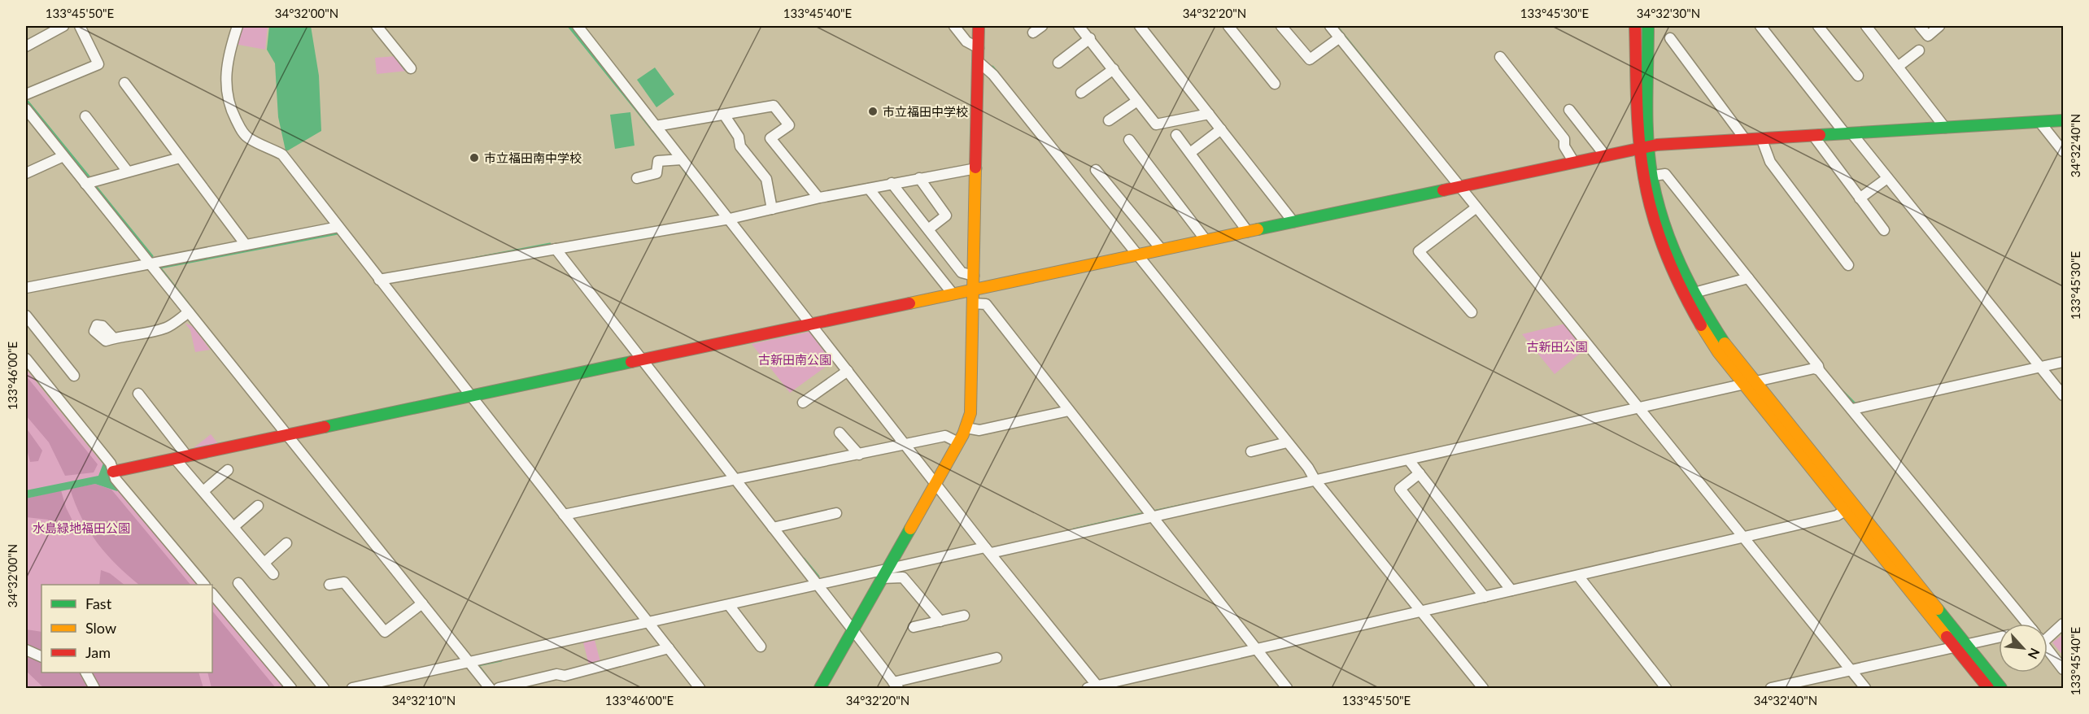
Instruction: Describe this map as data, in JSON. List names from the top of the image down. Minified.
{"parks":["古新田公園","古新田南公園","水島緑地福田公園"],"places":["市立福田中学校","市立福田南中学校"],"legend":["Fast","Slow","Jam"],"north":"bottom right","coordinates":["133°45'50\"E","34°32'00\"N","133°45'40\"E","34°32'20\"N","133°45'30\"E","34°32'30\"N","34°32'40\"N","133°46'00\"E","34°32'10\"N"]}
